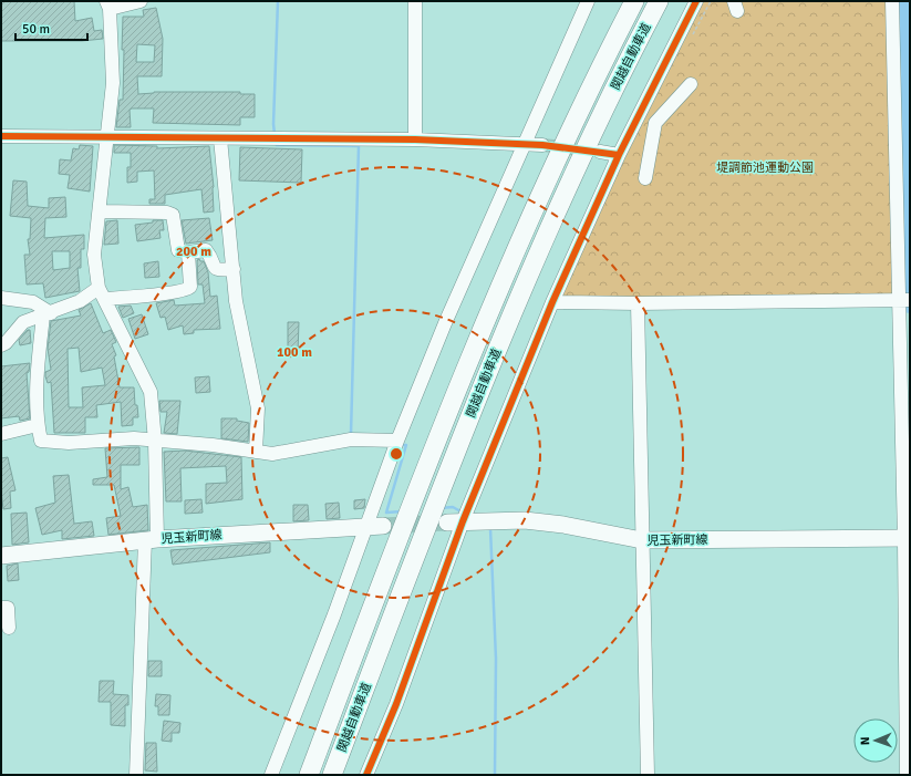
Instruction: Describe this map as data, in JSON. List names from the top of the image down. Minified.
{"streets":{"highway":["関越自動車道"],"main road":["児玉新町線"]},"parks":["堤調節池運動公園"],"scale_bar":"50 m","north":"left","rings":["200 m","100 m"]}
